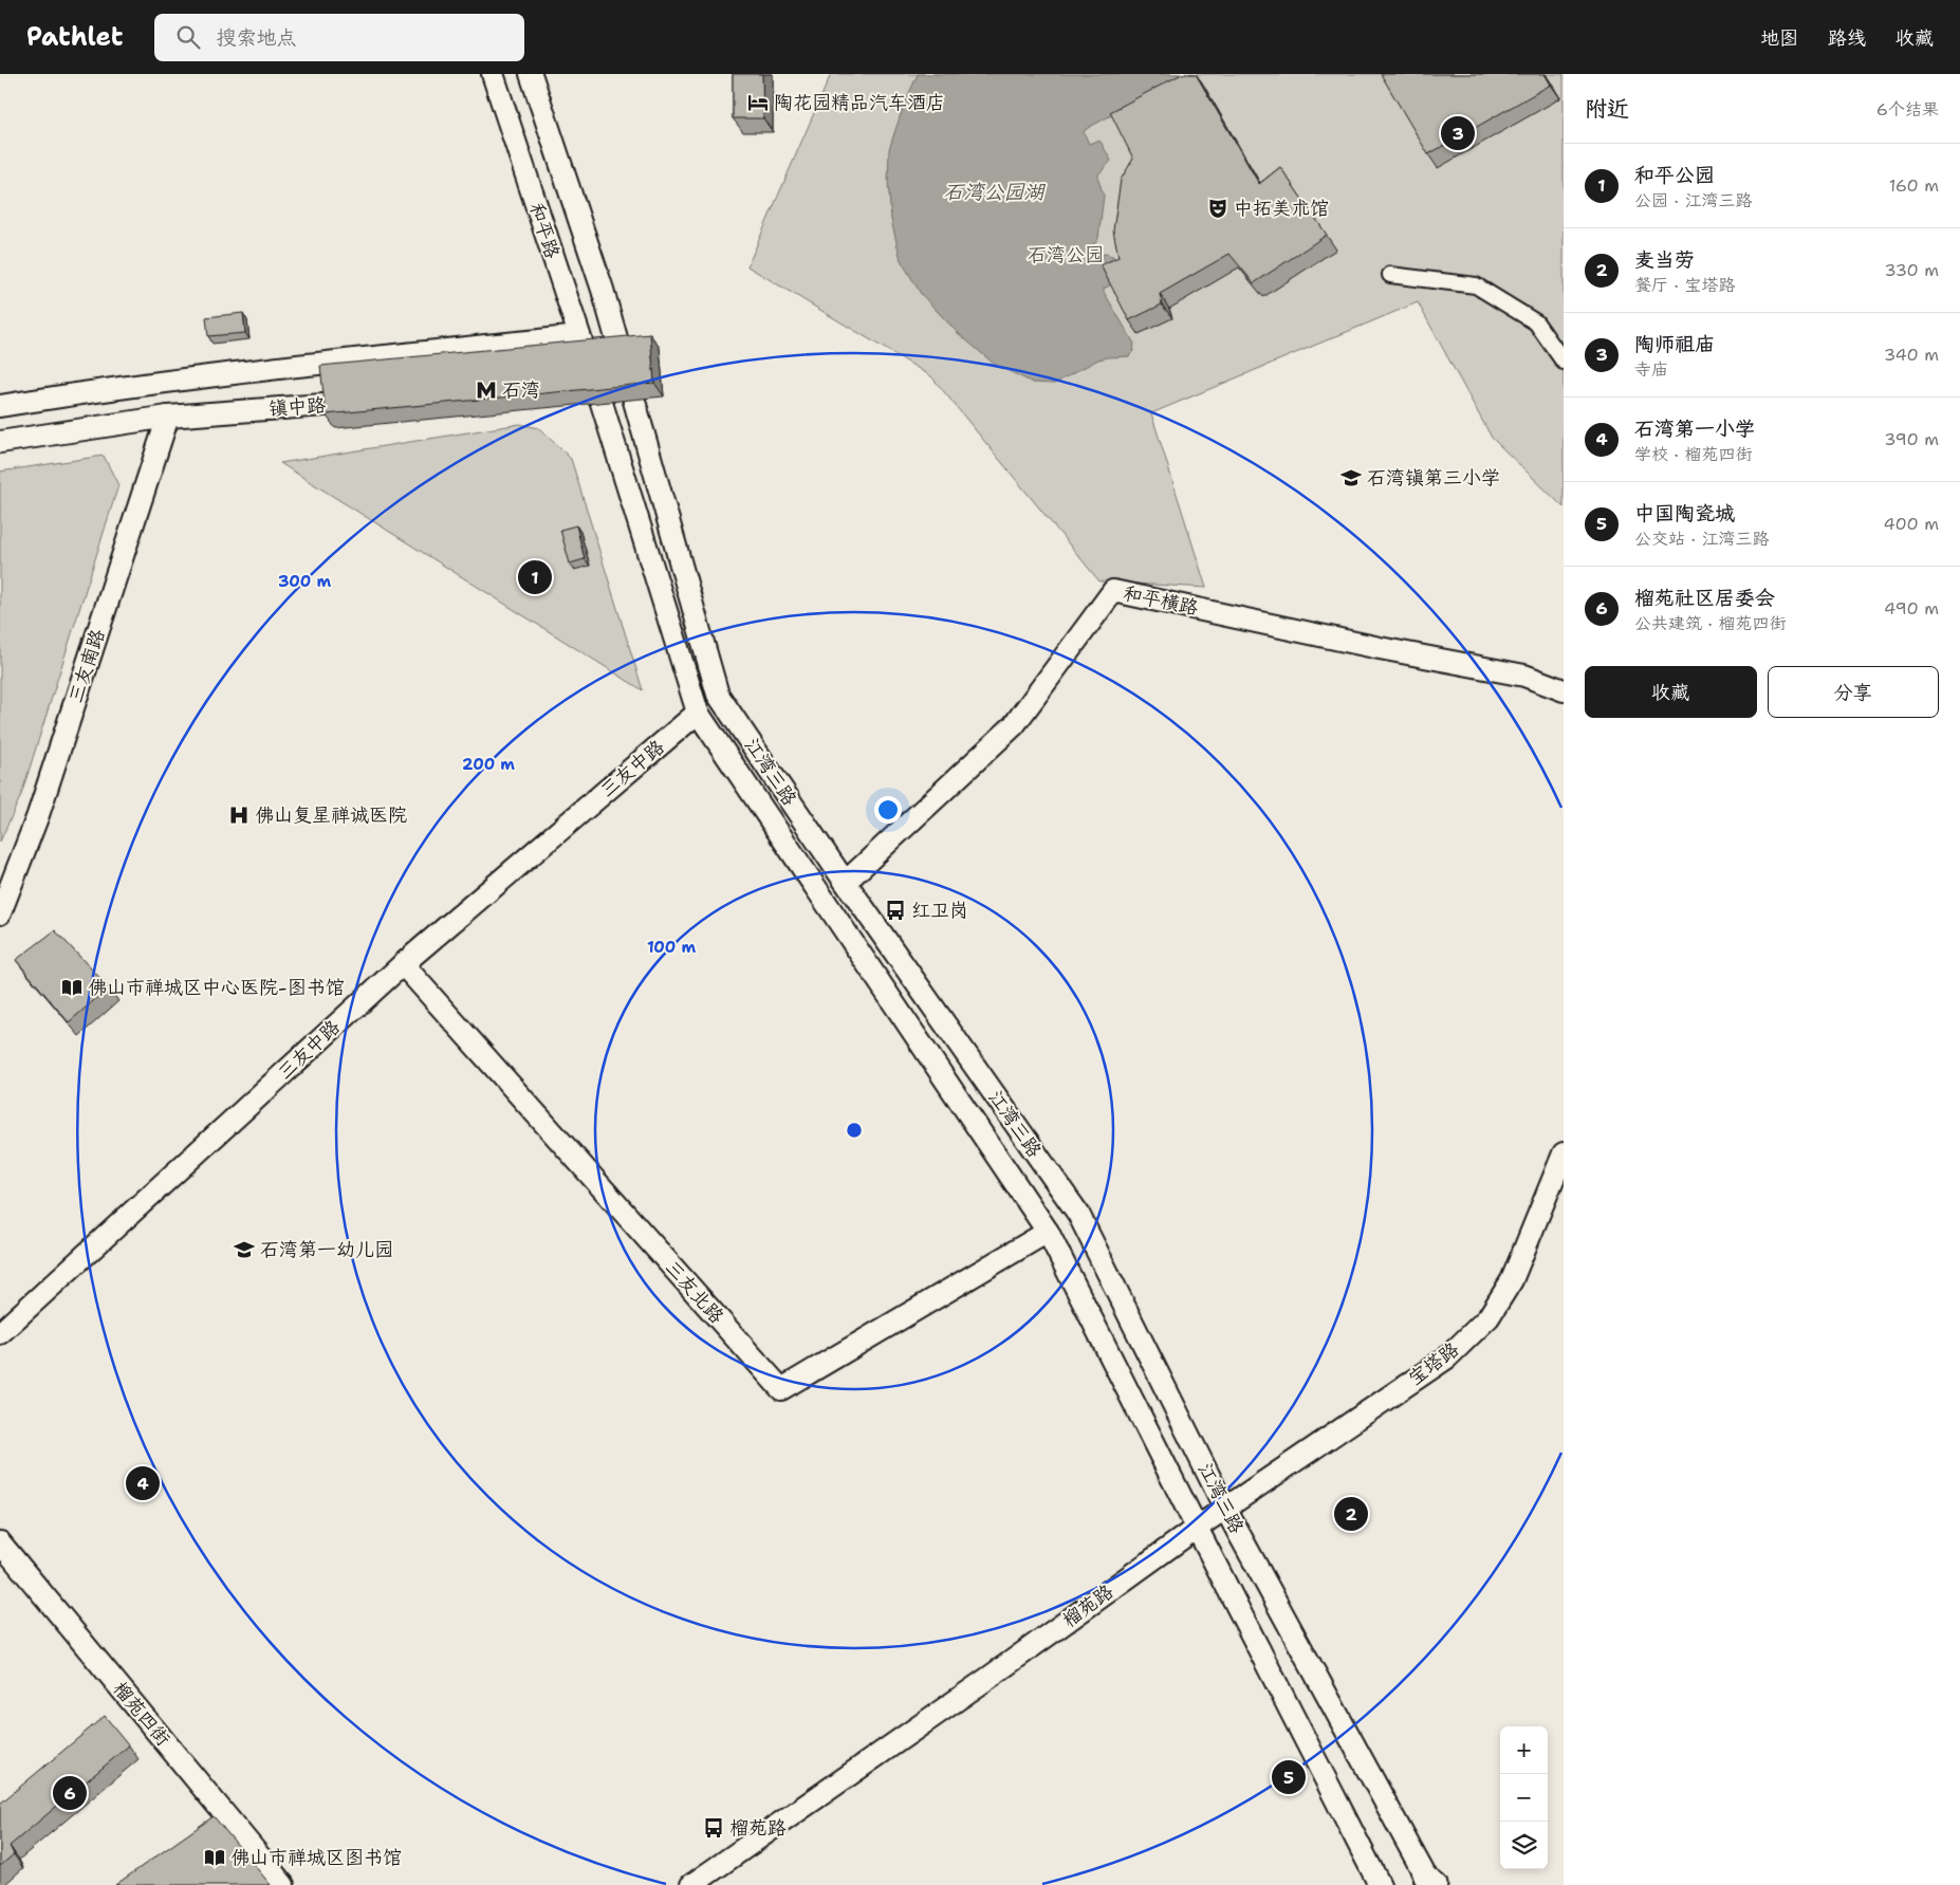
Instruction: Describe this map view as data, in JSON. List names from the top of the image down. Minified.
{"streets":{"main road":["和平路","镇中路","和平横路","三友南路","三友中路","江湾三路","三友北路","宝塔路","榴苑路","榴苑四街"]},"crossings":[["和平路","江湾三路"],["镇中路","三友南路"],["和平横路","江湾三路"],["三友中路","江湾三路"],["三友中路","三友北路"],["江湾三路","三友北路"],["江湾三路","宝塔路"],["江湾三路","榴苑路"],["宝塔路","榴苑路"]],"water":["石湾公园湖"],"parks":["石湾公园"],"places":{"hotel":["陶花园精品汽车酒店"],"theatre":["中拓美术馆"],"metro station":["石湾"],"school or university":["石湾镇第三小学","石湾第一幼儿园"],"hospital":["佛山复星禅诚医院"],"bus stop":["红卫岗","榴苑路"],"library":["佛山市禅城区中心医院-图书馆","佛山市禅城区图书馆"]},"page":{"header":"Pathlet","search":"搜索地点","nav":["地图","路线","收藏"],"heading":["附近","6个结果"],"pins":["3","1","4","2","5","6"],"list":[{"mark":"1","name":"和平公园","note":"公园 · 江湾三路","value":"160 m"},{"mark":"2","name":"麦当劳","note":"餐厅 · 宝塔路","value":"330 m"},{"mark":"3","name":"陶师祖庙","note":"寺庙","value":"340 m"},{"mark":"4","name":"石湾第一小学","note":"学校 · 榴苑四街","value":"390 m"},{"mark":"5","name":"中国陶瓷城","note":"公交站 · 江湾三路","value":"400 m"},{"mark":"6","name":"榴苑社区居委会","note":"公共建筑 · 榴苑四街","value":"490 m"}],"buttons":["收藏","分享"],"map_buttons":["+","−"]},"rings":["300 m","200 m","100 m"]}
